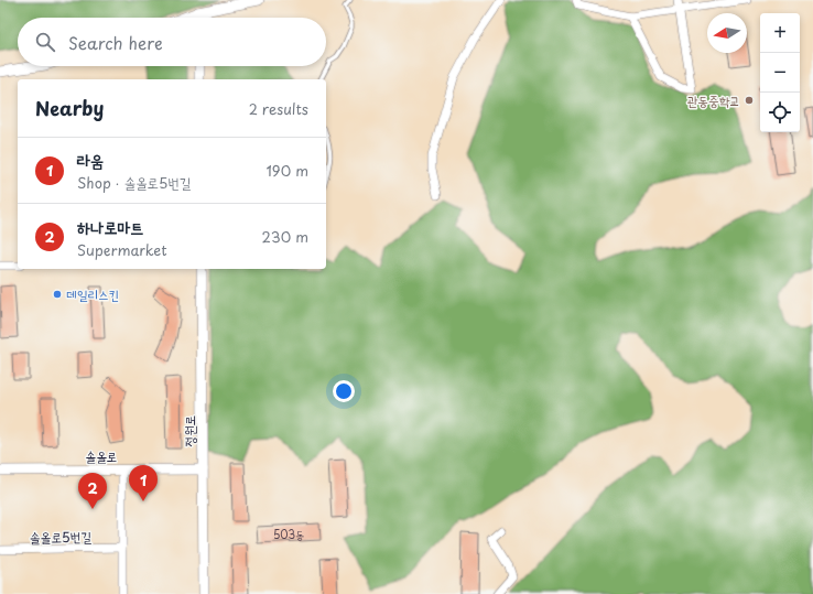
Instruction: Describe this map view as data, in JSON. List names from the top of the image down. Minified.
{"streets":{"street":["정원로","솔올로","솔올로5번길"]},"crossings":[["정원로","솔올로"]],"places":["관동중학교","데일리스킨"],"house_numbers":["503동"],"north":"left","page":{"map_buttons":["+","−"],"search":"Search here","heading":["Nearby","2 results"],"list":[{"mark":"1","name":"라움","note":"Shop · 솔올로5번길","value":"190 m"},{"mark":"2","name":"하나로마트","note":"Supermarket","value":"230 m"}],"pins":["1","2"]}}
